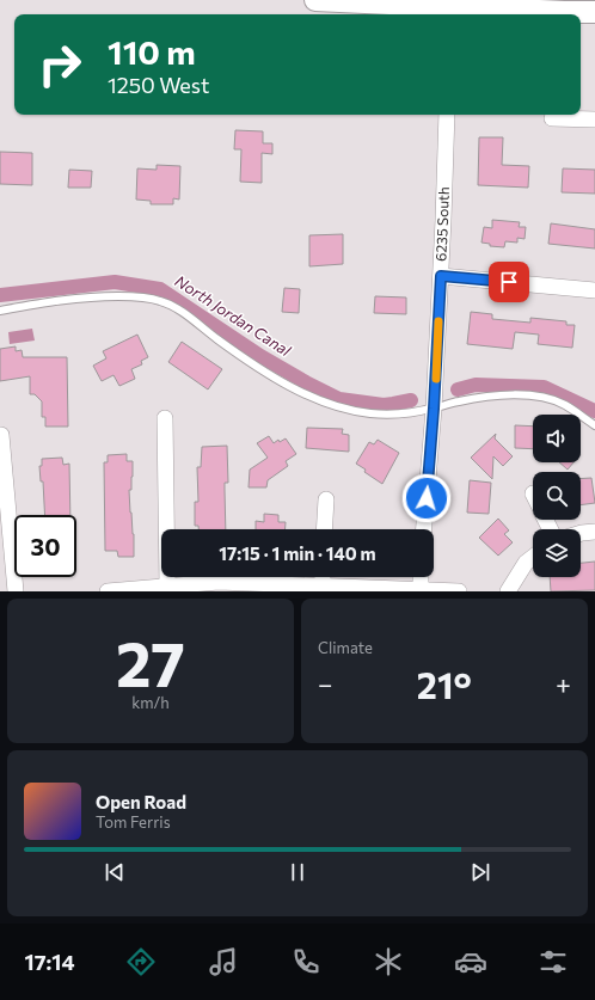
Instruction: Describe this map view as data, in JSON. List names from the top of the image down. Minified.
{"streets":{"street":["6235 South"]},"water":["North Jordan Canal"],"page":{"turn":["110 m","1250 West"],"limit":"30","trip":"17:15 · 1 min · 140 m","tile":[["27","km/h"],"Climate"],"heat":["−","21°","+"],"song":["Open Road","Tom Ferris"],"tabs":"17:14"}}
